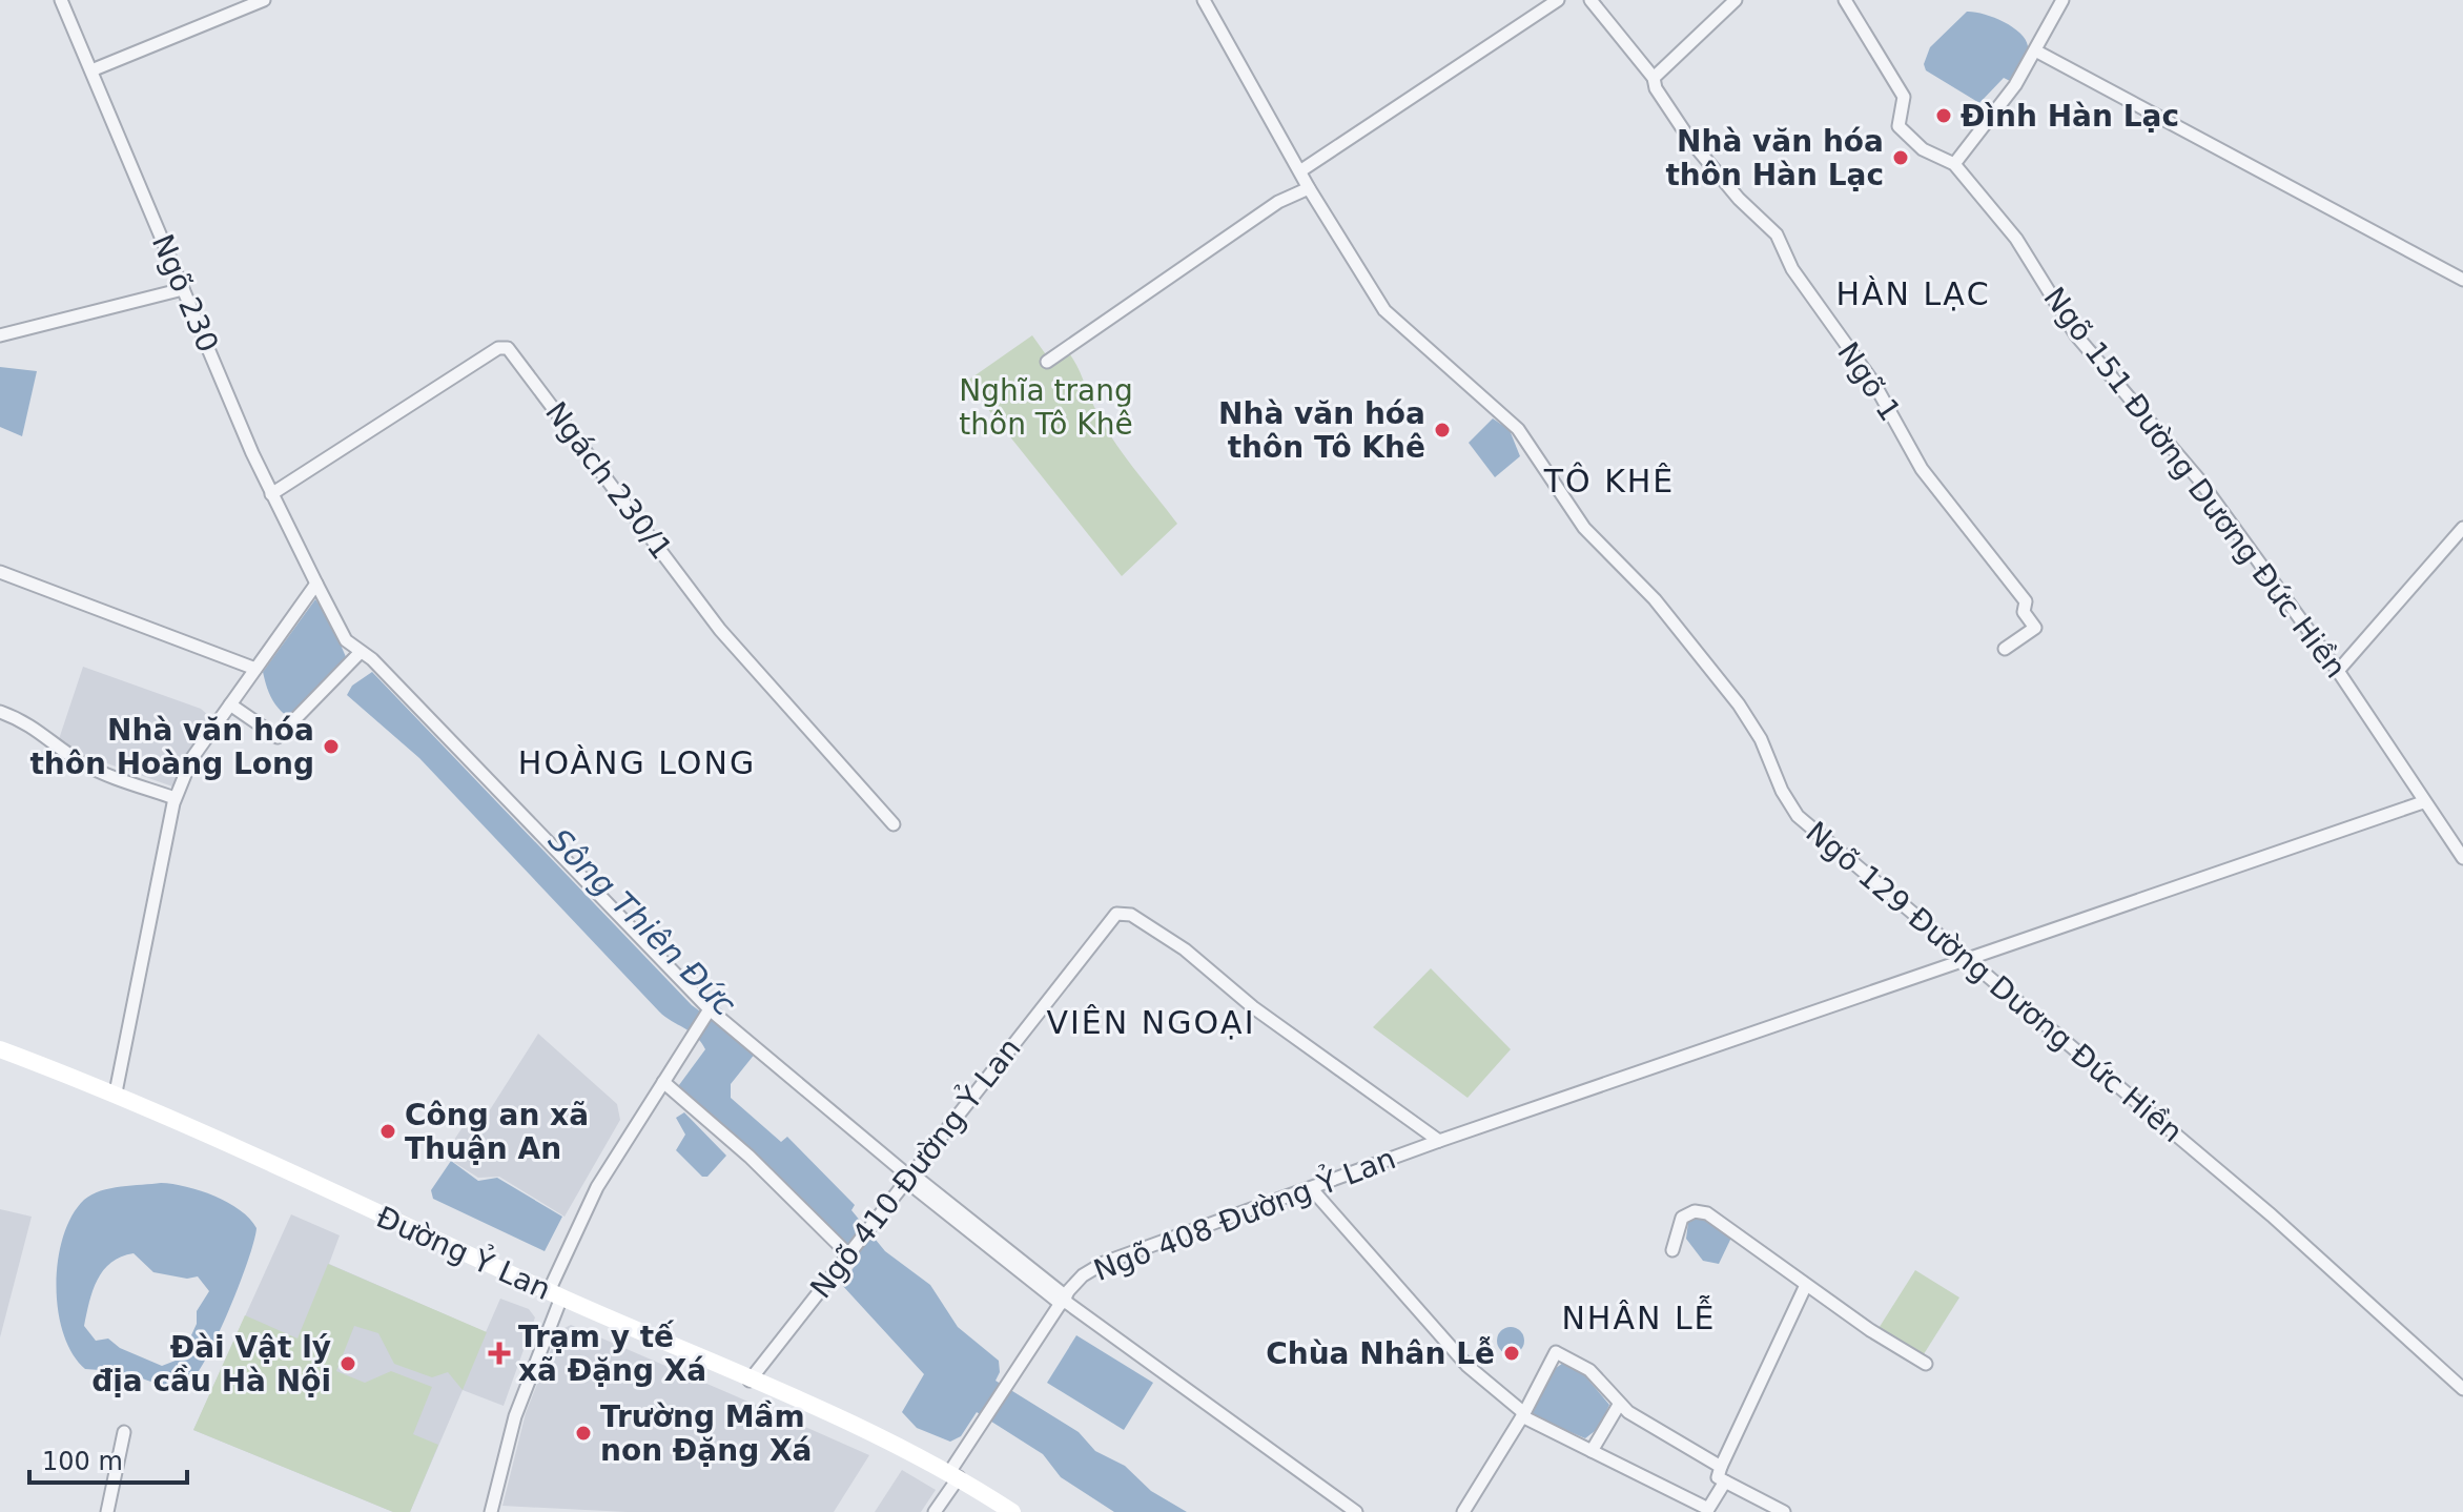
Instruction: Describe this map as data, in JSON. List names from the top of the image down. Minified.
{"streets":{"main road":["Đường Ỷ Lan"],"street":["Ngõ 230","Ngõ 1","Ngách 230/1","Ngõ 151 Đường Dương Đức Hiền","Ngõ 129 Đường Dương Đức Hiền","Ngõ 410 Đường Ỷ Lan","Ngõ 408 Đường Ỷ Lan"]},"crossings":[["Ngõ 230","Ngách 230/1"],["Ngõ 230","Ngõ 410 Đường Ỷ Lan"],["Ngõ 230","Ngõ 408 Đường Ỷ Lan"],["Ngõ 151 Đường Dương Đức Hiền","Ngõ 408 Đường Ỷ Lan"],["Ngõ 129 Đường Dương Đức Hiền","Ngõ 408 Đường Ỷ Lan"],["Ngõ 410 Đường Ỷ Lan","Ngõ 408 Đường Ỷ Lan"],["Ngõ 410 Đường Ỷ Lan","Đường Ỷ Lan"],["Ngõ 408 Đường Ỷ Lan","Đường Ỷ Lan"]],"districts":["HÀN LẠC","TÔ KHÊ","HOÀNG LONG","VIÊN NGOẠI","NHÂN LỄ"],"water":["Sông Thiên Đức"],"parks":["Nghĩa trang thôn Tô Khê"],"places":{"other":["Đình Hàn Lạc","Nhà văn hóa thôn Hàn Lạc","Nhà văn hóa thôn Tô Khê","Nhà văn hóa thôn Hoàng Long","Công an xã Thuận An","Chùa Nhân Lễ","Đài Vật lý địa cầu Hà Nội","Trường Mầm non Đặng Xá"],"health":["Trạm y tế xã Đặng Xá"]},"scale_bar":"100 m"}
